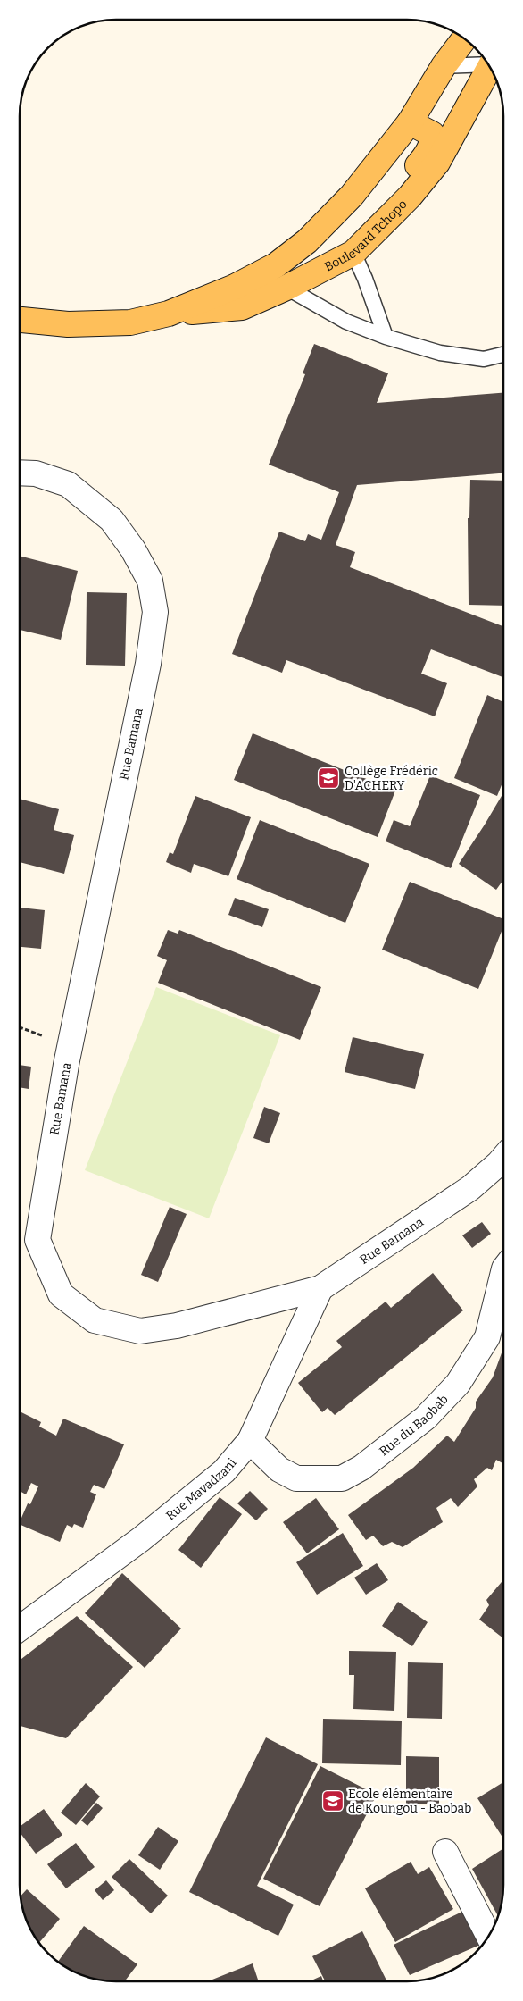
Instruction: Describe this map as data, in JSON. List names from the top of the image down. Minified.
{"streets":{"main road":["Boulevard Tchopo"],"street":["Rue Bamana","Rue du Baobab","Rue Mavadzani"]},"crossings":[["Rue Bamana","Rue Mavadzani"],["Rue du Baobab","Rue Mavadzani"]],"places":{"school or university":["Collège Frédéric D'ACHERY","Ecole élémentaire de Koungou - Baobab"]}}
